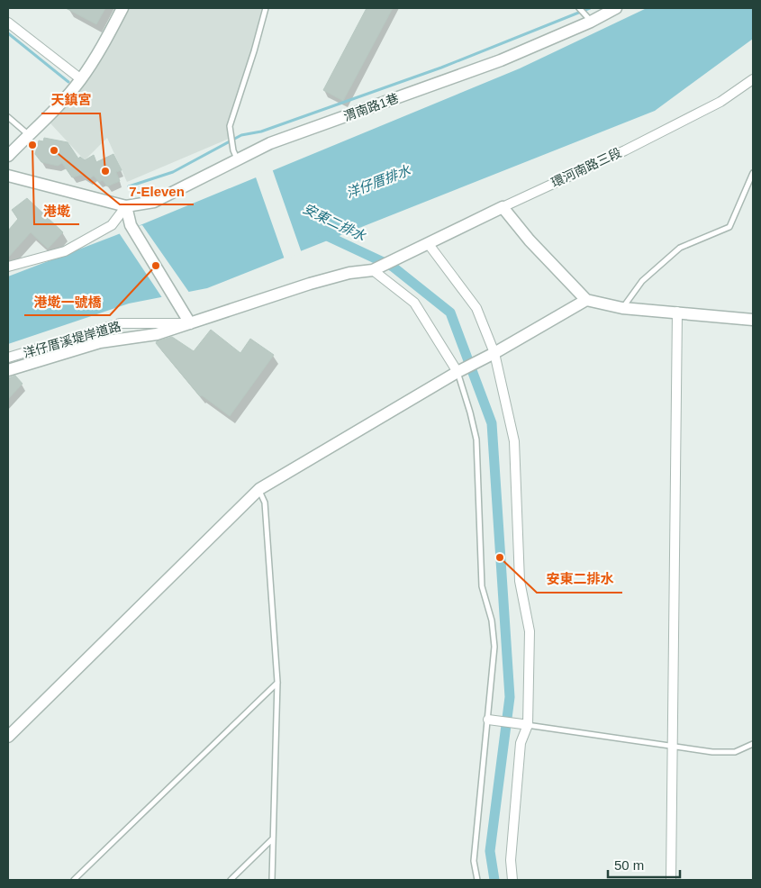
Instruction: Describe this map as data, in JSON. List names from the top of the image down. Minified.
{"streets":{"street":["渭南路1巷","環河南路三段","洋仔厝溪堤岸道路"]},"crossings":[["環河南路三段","洋仔厝溪堤岸道路"]],"water":["洋仔厝排水","安東二排水"],"places":["港墘","7-Eleven","天鎮宮","港墘一號橋","安東二排水"],"scale_bar":"50 m"}
